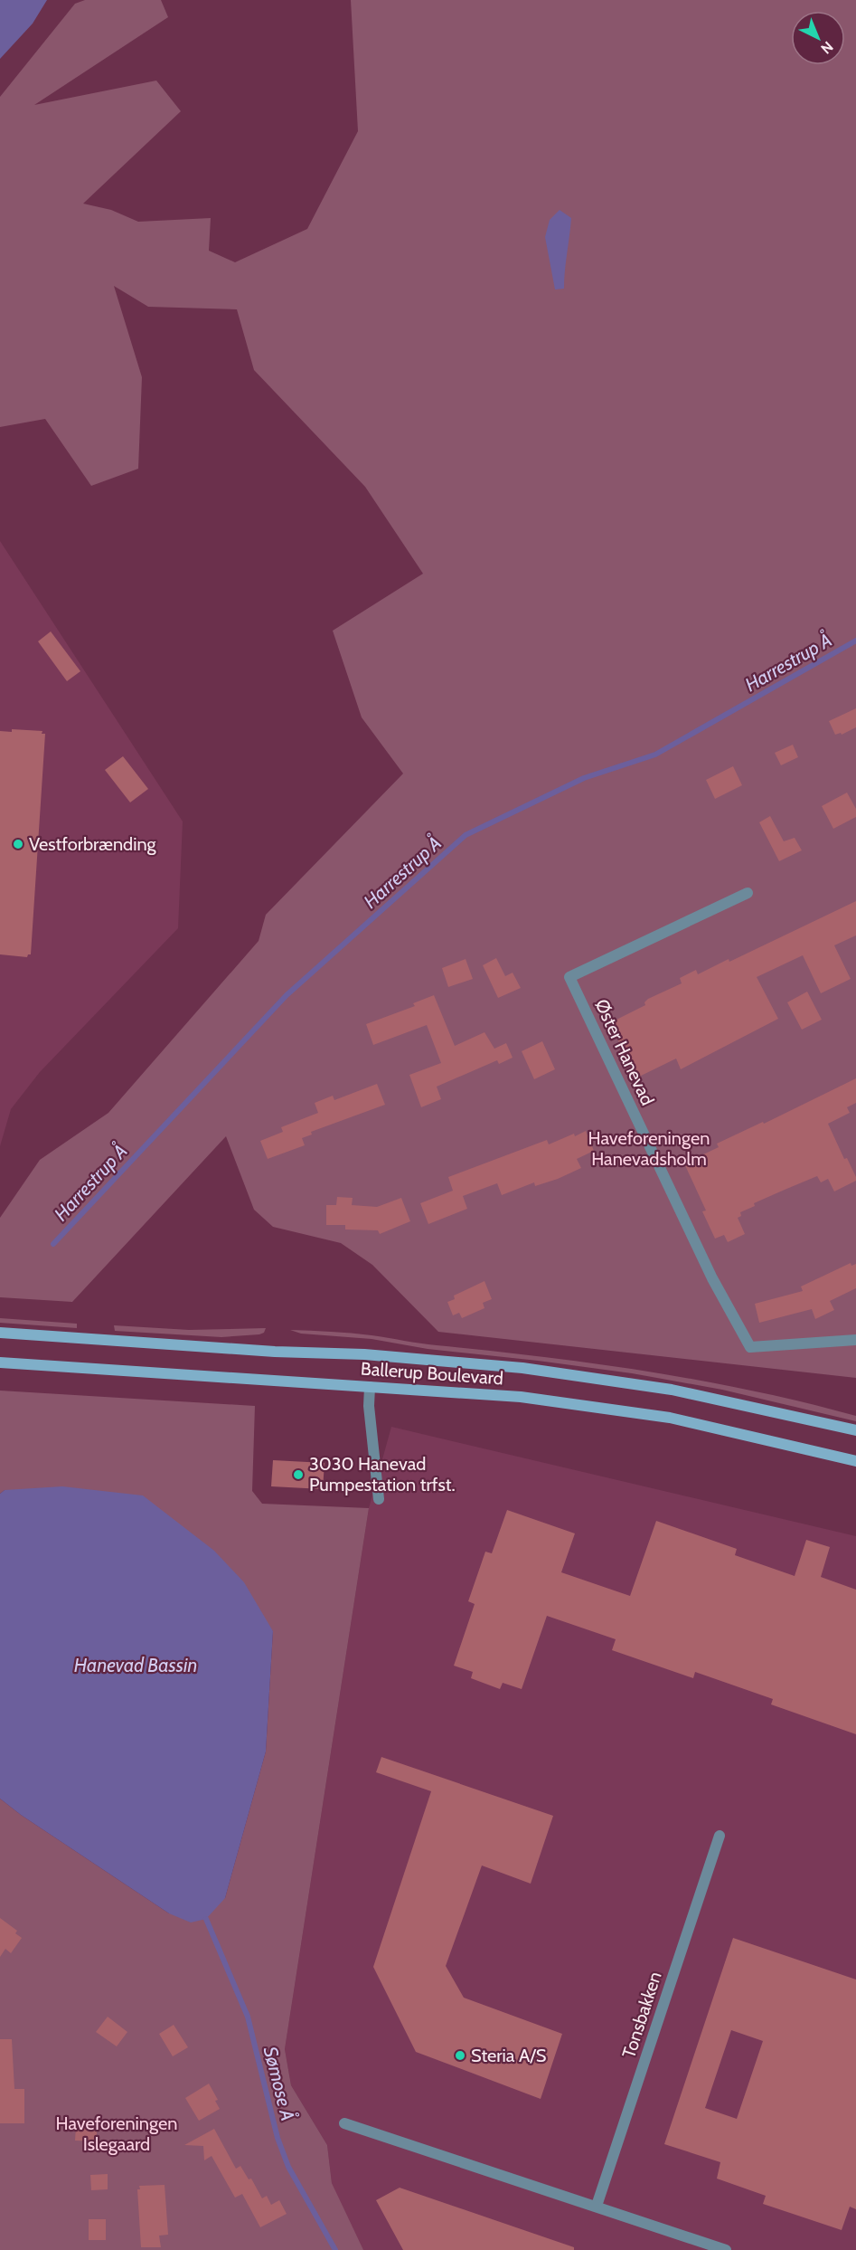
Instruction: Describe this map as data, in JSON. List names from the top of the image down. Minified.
{"streets":{"street":["Øster Hanevad","Ballerup Boulevard","Tonsbakken"]},"water":["Harrestrup Å","Hanevad Bassin","Sømose Å"],"parks":["Haveforeningen Hanevadsholm","Haveforeningen Islegaard"],"places":["Vestforbrænding","3030 Hanevad Pumpestation trfst.","Steria A/S"],"north":"bottom right"}
